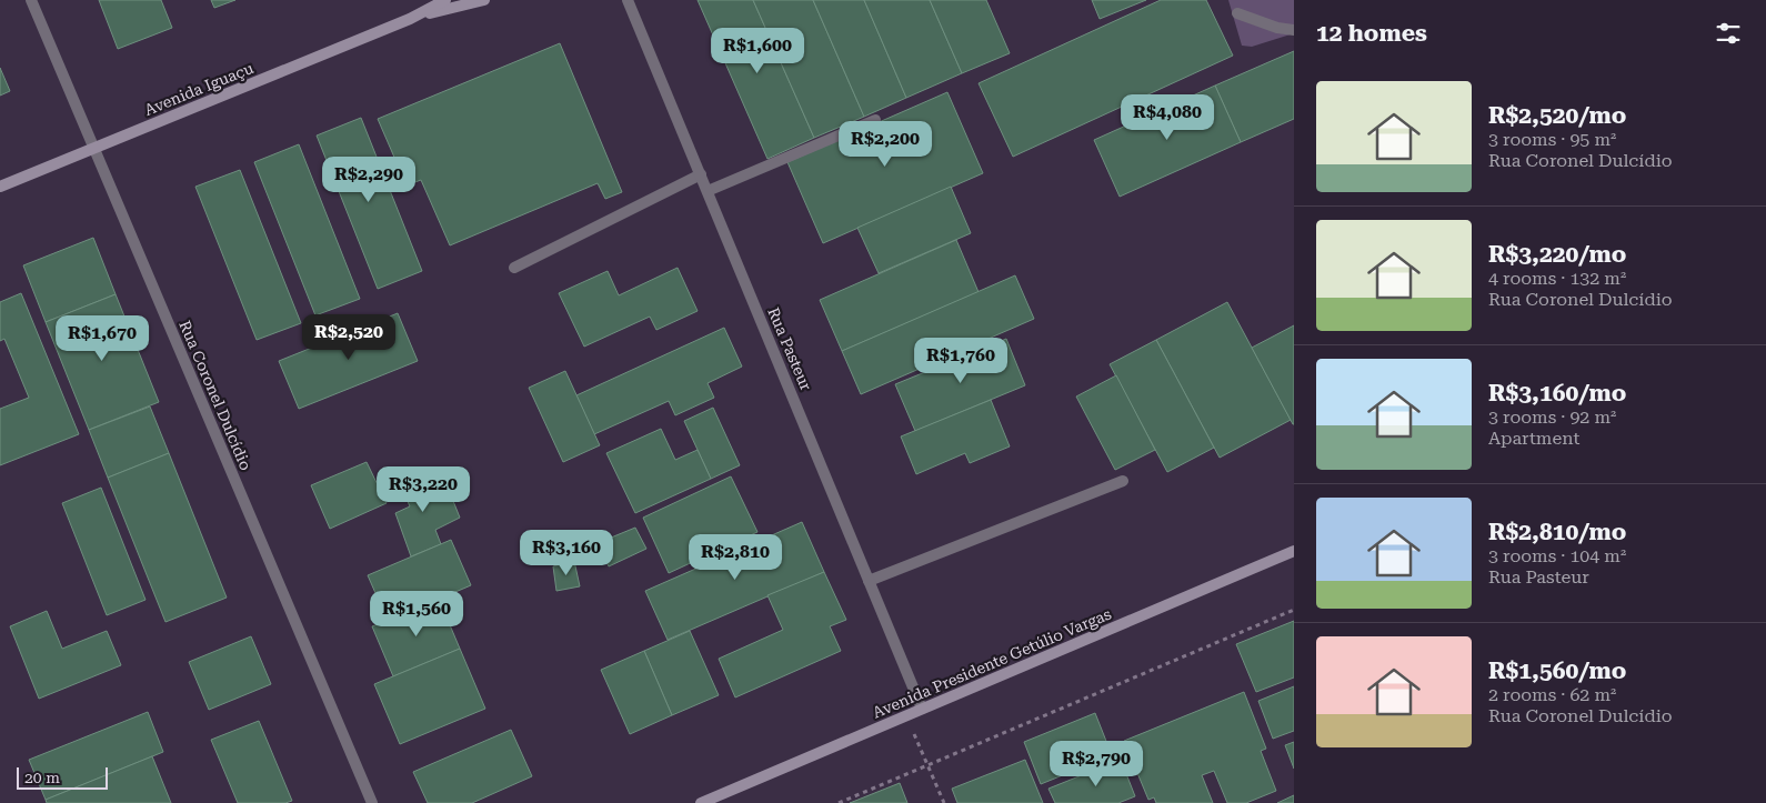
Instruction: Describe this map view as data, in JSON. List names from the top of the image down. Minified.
{"streets":{"main road":["Avenida Iguaçu","Avenida Presidente Getúlio Vargas"],"street":["Rua Pasteur","Rua Coronel Dulcídio"]},"crossings":[["Avenida Iguaçu","Rua Coronel Dulcídio"],["Rua Pasteur","Avenida Presidente Getúlio Vargas"]],"scale_bar":"20 m","page":{"heading":"12 homes","price":["R$1,600","R$4,080","R$2,200","R$2,290","R$2,520","R$1,670","R$1,760","R$3,220","R$3,160","R$2,810","R$1,560","R$2,790"],"list":[{"name":"R$2,520/mo","note":"3 rooms · 95 m² · Rua Coronel Dulcídio"},{"name":"R$3,220/mo","note":"4 rooms · 132 m² · Rua Coronel Dulcídio"},{"name":"R$3,160/mo","note":"3 rooms · 92 m² · Apartment"},{"name":"R$2,810/mo","note":"3 rooms · 104 m² · Rua Pasteur"},{"name":"R$1,560/mo","note":"2 rooms · 62 m² · Rua Coronel Dulcídio"}],"scale":"20 m"}}
